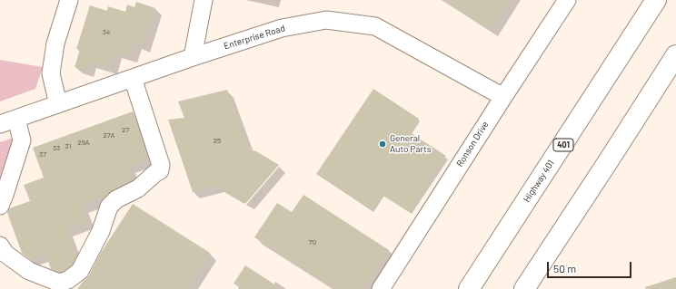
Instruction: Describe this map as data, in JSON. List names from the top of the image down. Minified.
{"streets":{"highway":["401","Highway 401"],"street":["Enterprise Road","Ronson Drive"]},"crossings":[["Enterprise Road","Ronson Drive"]],"places":["General Auto Parts"],"house_numbers":["34","27","27A","25","29A","31","33","37","70"],"scale_bar":"50 m"}
